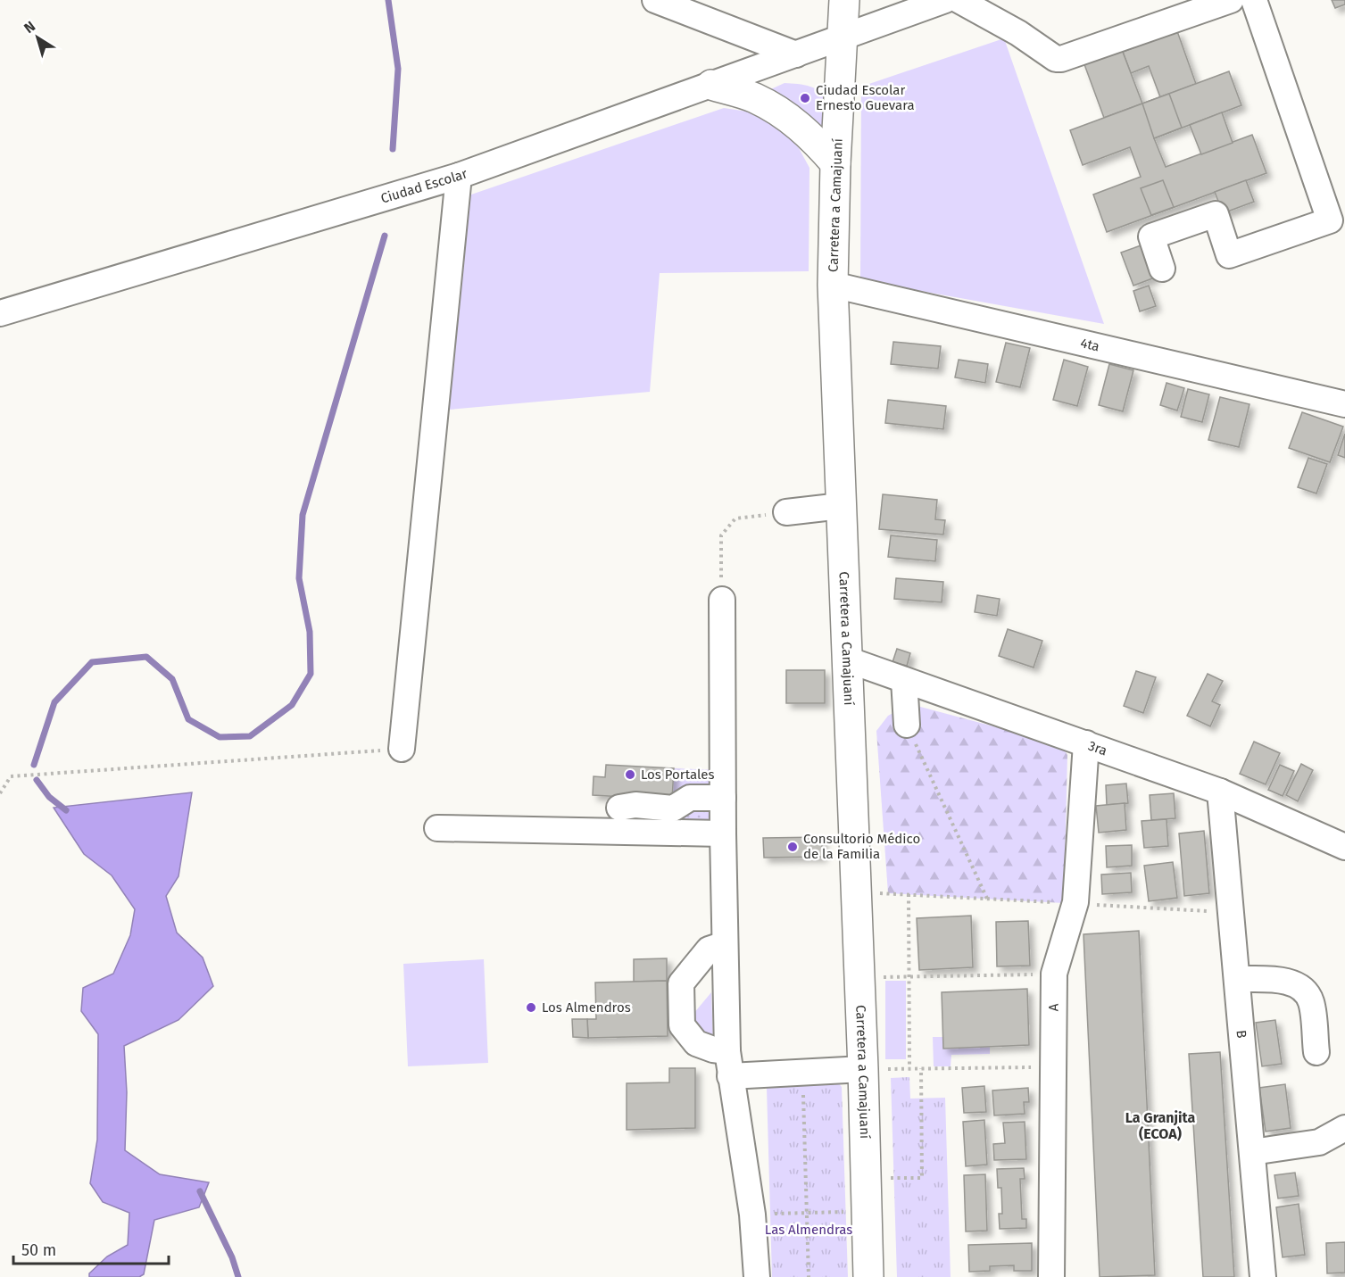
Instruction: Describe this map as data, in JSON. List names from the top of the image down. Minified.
{"streets":{"main road":["Carretera a Camajuaní"],"street":["Ciudad Escolar","4ta","3ra","A","B"]},"crossings":[["Ciudad Escolar","Carretera a Camajuaní"],["Carretera a Camajuaní","4ta"],["Carretera a Camajuaní","3ra"],["3ra","A"],["3ra","B"]],"districts":["La Granjita (ECOA)"],"parks":["Las Almendras"],"places":["Ciudad Escolar Ernesto Guevara","Los Portales","Consultorio Médico de la Familia","Los Almendros"],"scale_bar":"50 m","north":"top left"}
